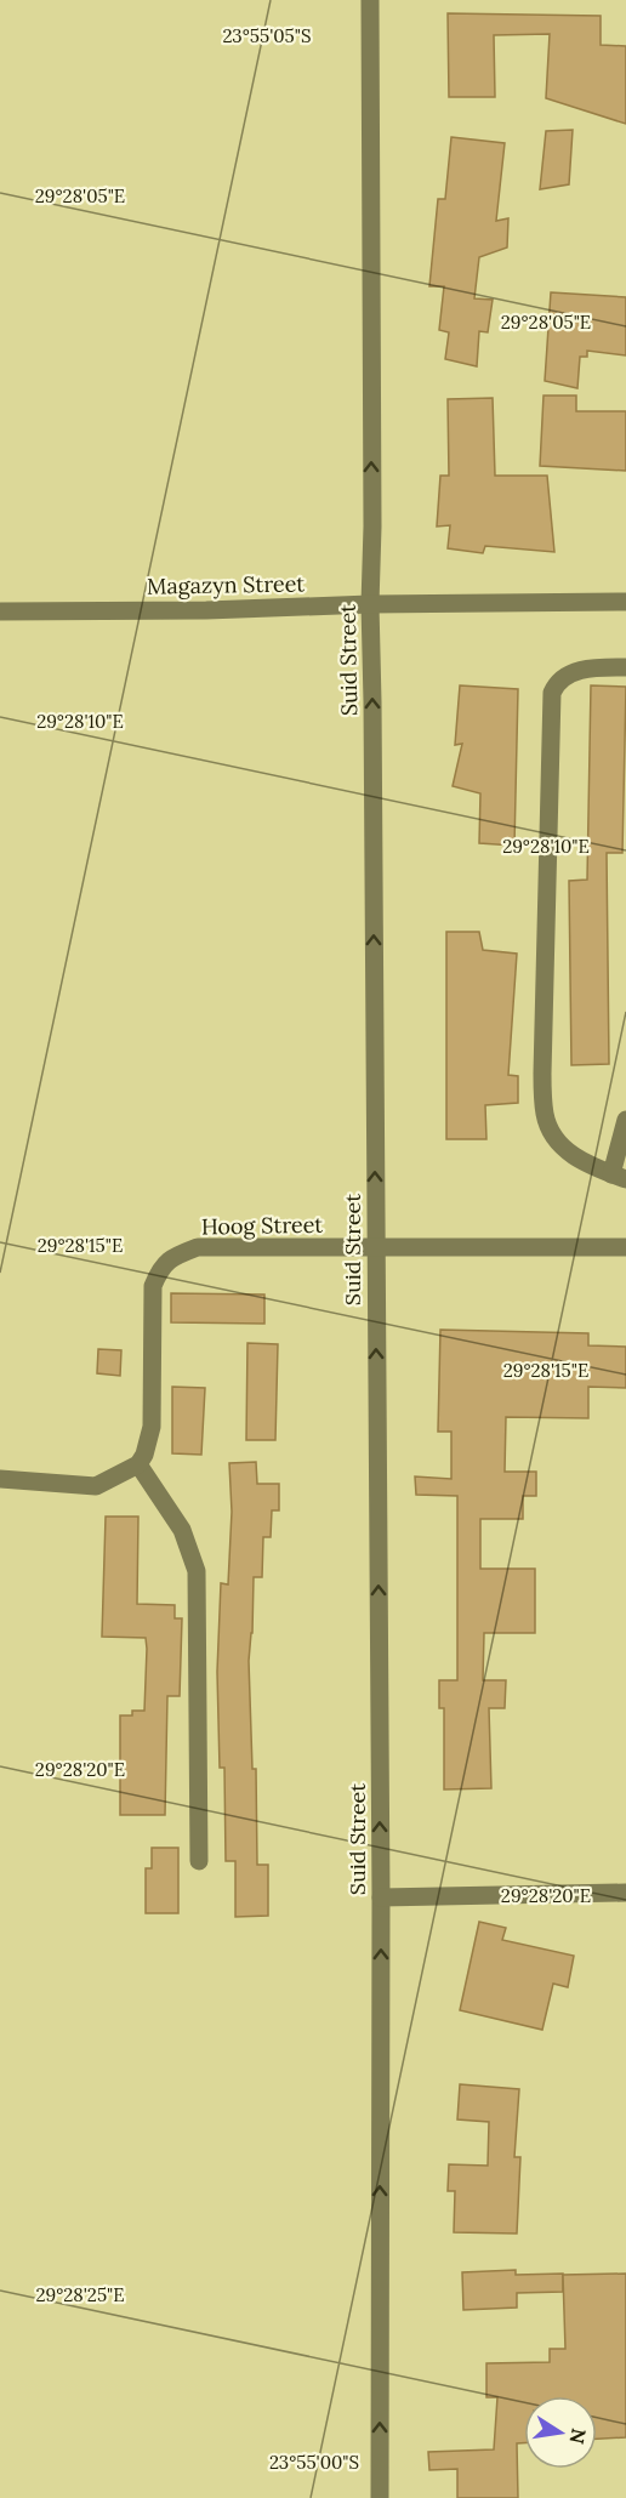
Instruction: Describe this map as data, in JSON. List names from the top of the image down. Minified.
{"streets":{"street":["Magazyn Street","Suid Street","Hoog Street"]},"crossings":[["Magazyn Street","Suid Street"],["Suid Street","Hoog Street"]],"one_way":["Suid Street"],"north":"right","coordinates":["23°55'05\"S","29°28'05\"E","29°28'10\"E","29°28'15\"E","29°28'20\"E","29°28'25\"E","23°55'00\"S"]}
